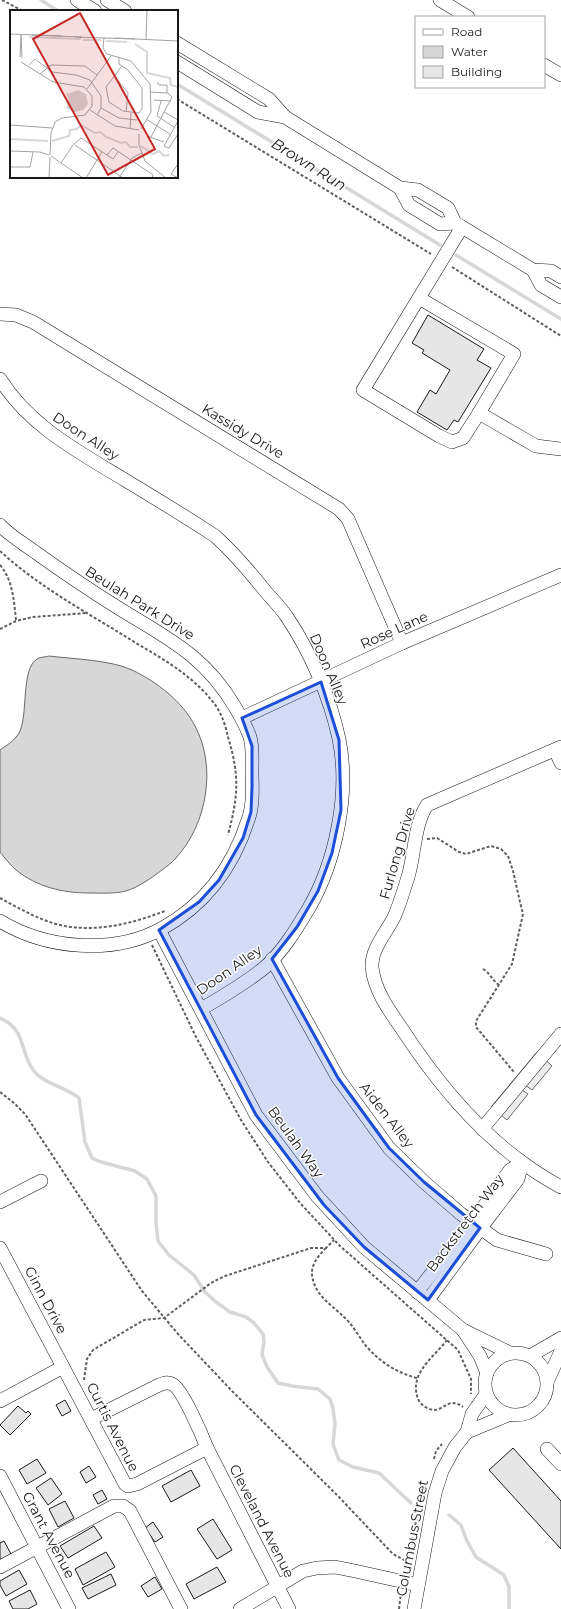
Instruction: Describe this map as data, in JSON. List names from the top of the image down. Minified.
{"streets":{"street":["Kassidy Drive","Doon Alley","Beulah Park Drive","Rose Lane","Furlong Drive","Aiden Alley","Beulah Way","Backstretch Way","Ginn Drive","Curtis Avenue","Cleveland Avenue","Grant Avenue","Columbus Street"]},"crossings":[["Kassidy Drive","Rose Lane"],["Doon Alley","Rose Lane"],["Doon Alley","Aiden Alley"],["Doon Alley","Beulah Way"],["Beulah Park Drive","Rose Lane"],["Beulah Park Drive","Beulah Way"],["Furlong Drive","Backstretch Way"],["Aiden Alley","Backstretch Way"],["Beulah Way","Backstretch Way"],["Beulah Way","Columbus Street"],["Ginn Drive","Curtis Avenue"],["Curtis Avenue","Cleveland Avenue"]],"water":["Brown Run"],"legend":["Road","Water","Building"]}
